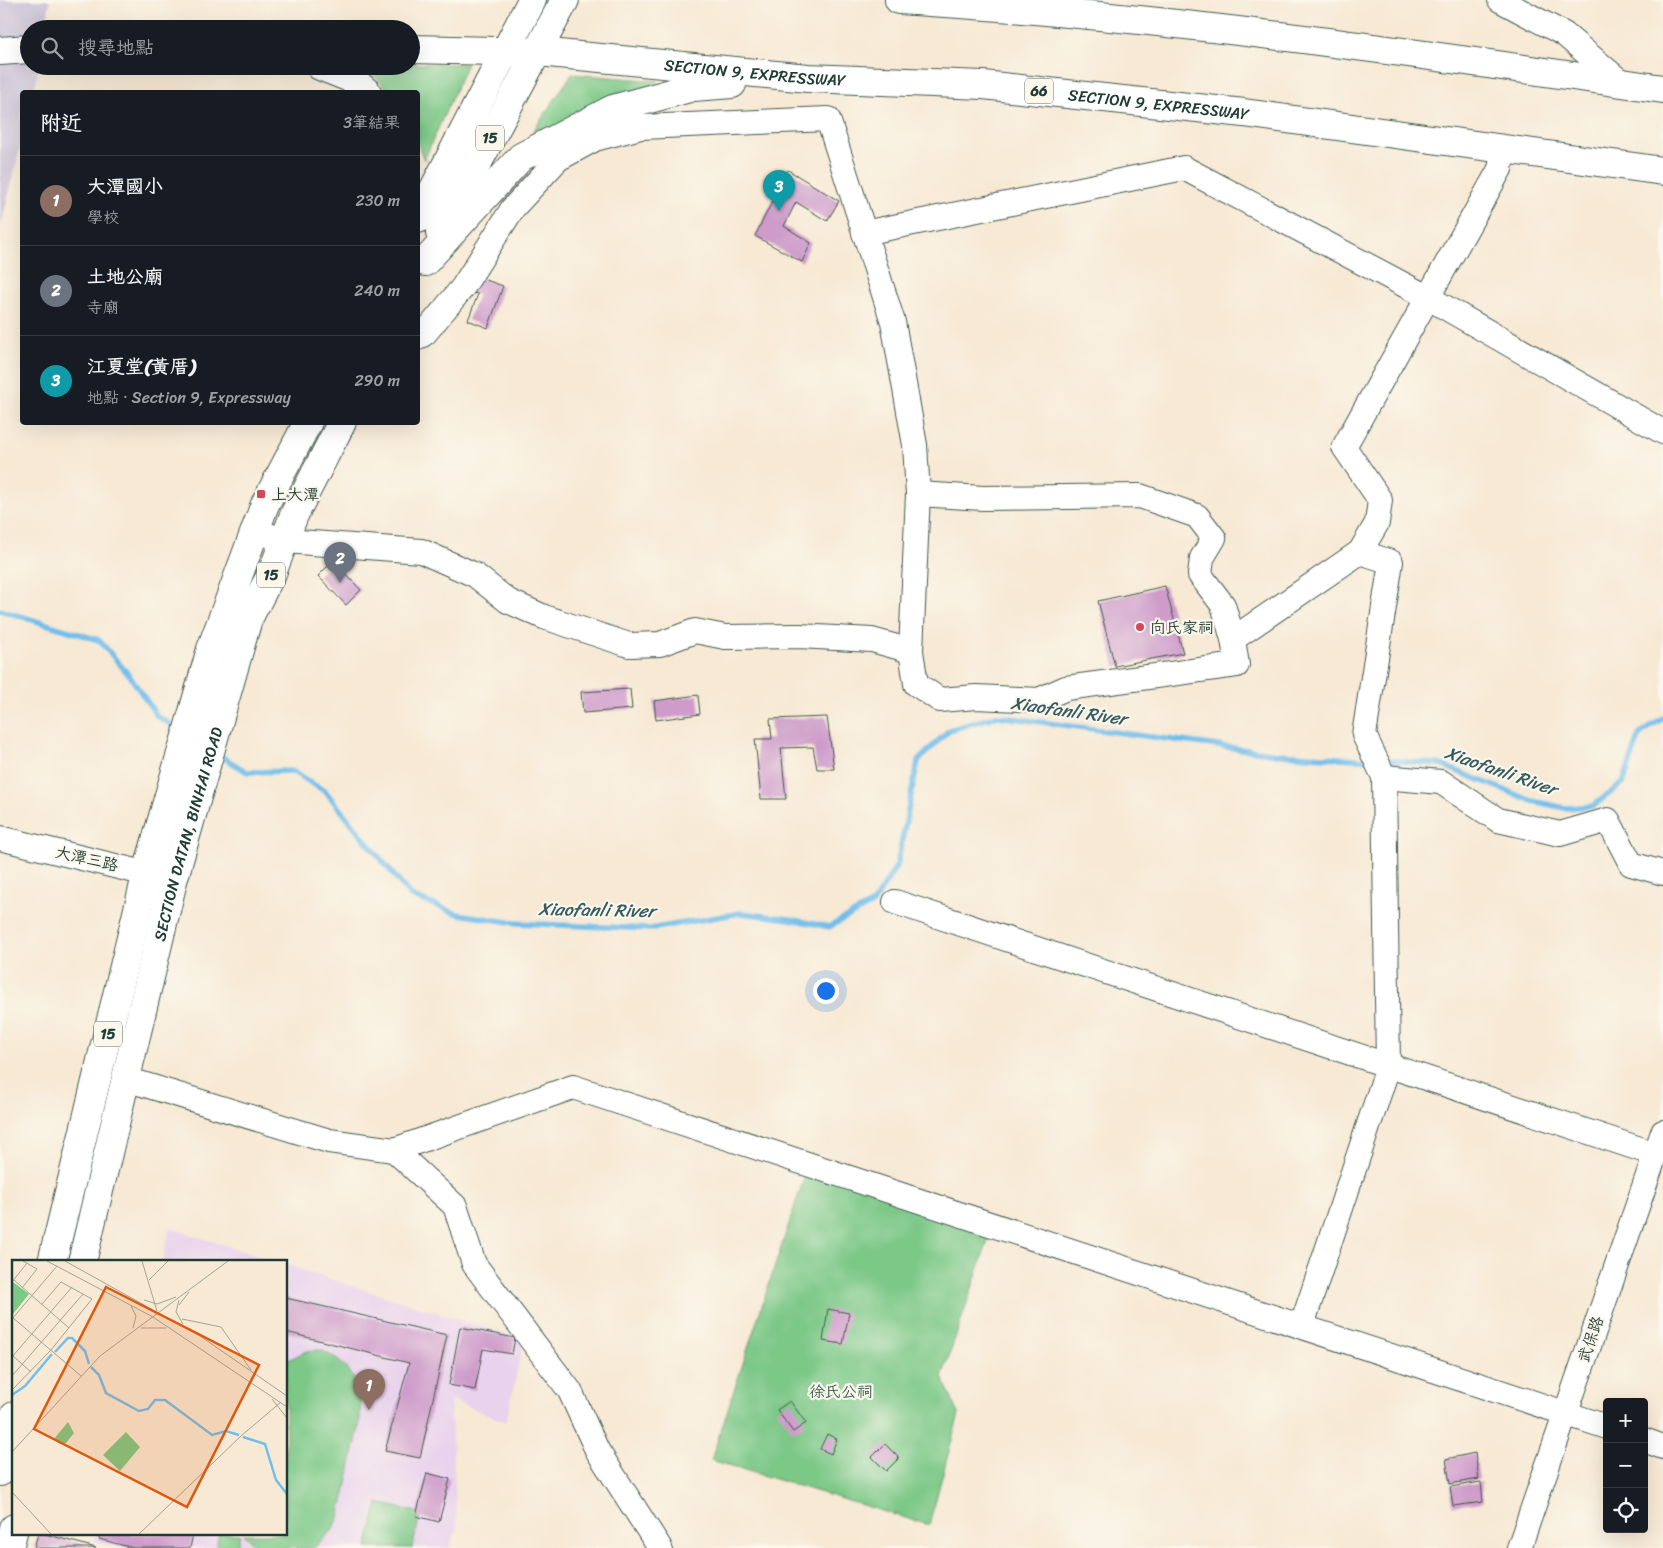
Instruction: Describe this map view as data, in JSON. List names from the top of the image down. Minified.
{"streets":{"main road":["SECTION 9, EXPRESSWAY","66","15","SECTION DATAN, BINHAI ROAD"],"street":["大潭三路","武保路"]},"crossings":[["SECTION 9, EXPRESSWAY","15"],["SECTION DATAN, BINHAI ROAD","大潭三路"]],"water":["Xiaofanli River"],"parks":["徐氏公祠"],"places":{"transit":["上大潭"],"other":["向氏家祠"]},"page":{"search":"搜尋地點","heading":["附近","3筆結果"],"list":[{"mark":"1","name":"大潭國小","note":"學校","value":"230 m"},{"mark":"2","name":"土地公廟","note":"寺廟","value":"240 m"},{"mark":"3","name":"江夏堂(黃厝)","note":"地點 · Section 9, Expressway","value":"290 m"}],"pins":["3","2","1"],"map_buttons":["+","−"]}}
